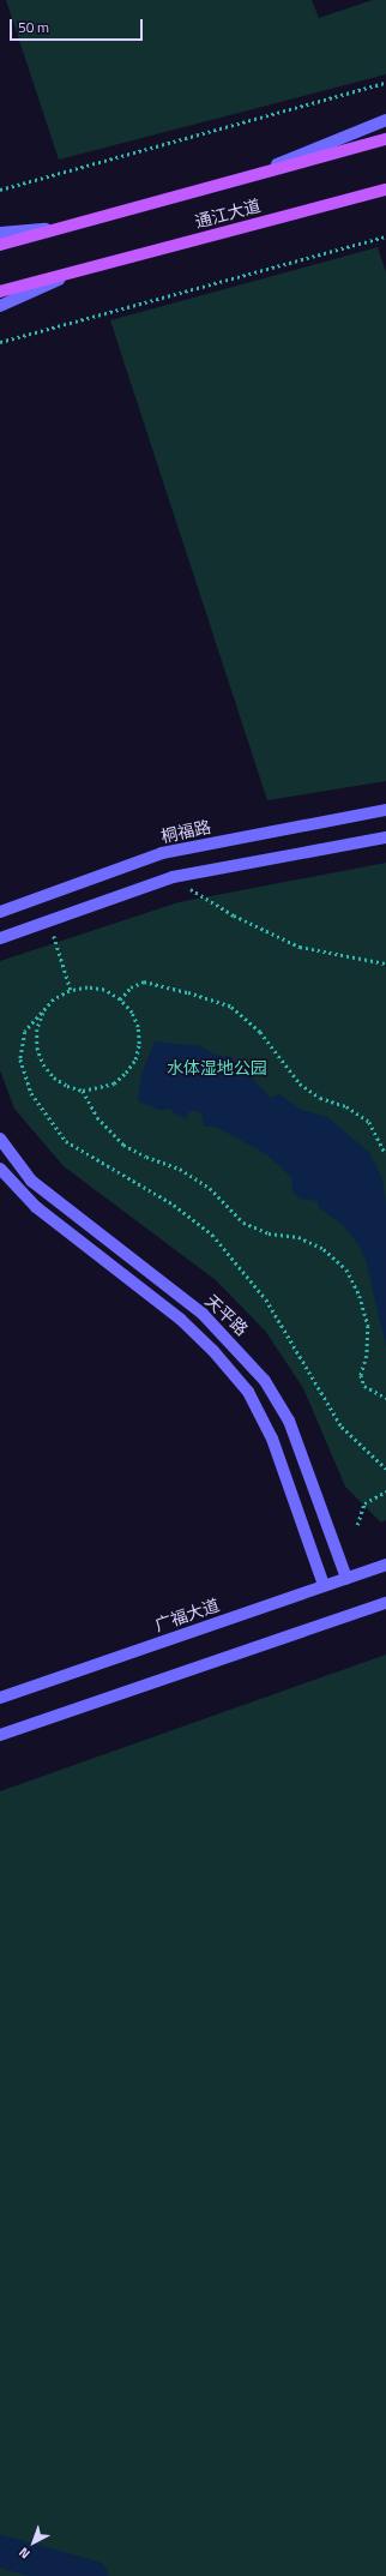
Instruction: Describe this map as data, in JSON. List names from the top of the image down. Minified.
{"streets":{"main road":["通江大道"],"street":["桐福路","天平路","广福大道"]},"crossings":[["天平路","广福大道"]],"parks":["水体湿地公园"],"scale_bar":"50 m","north":"bottom left"}
